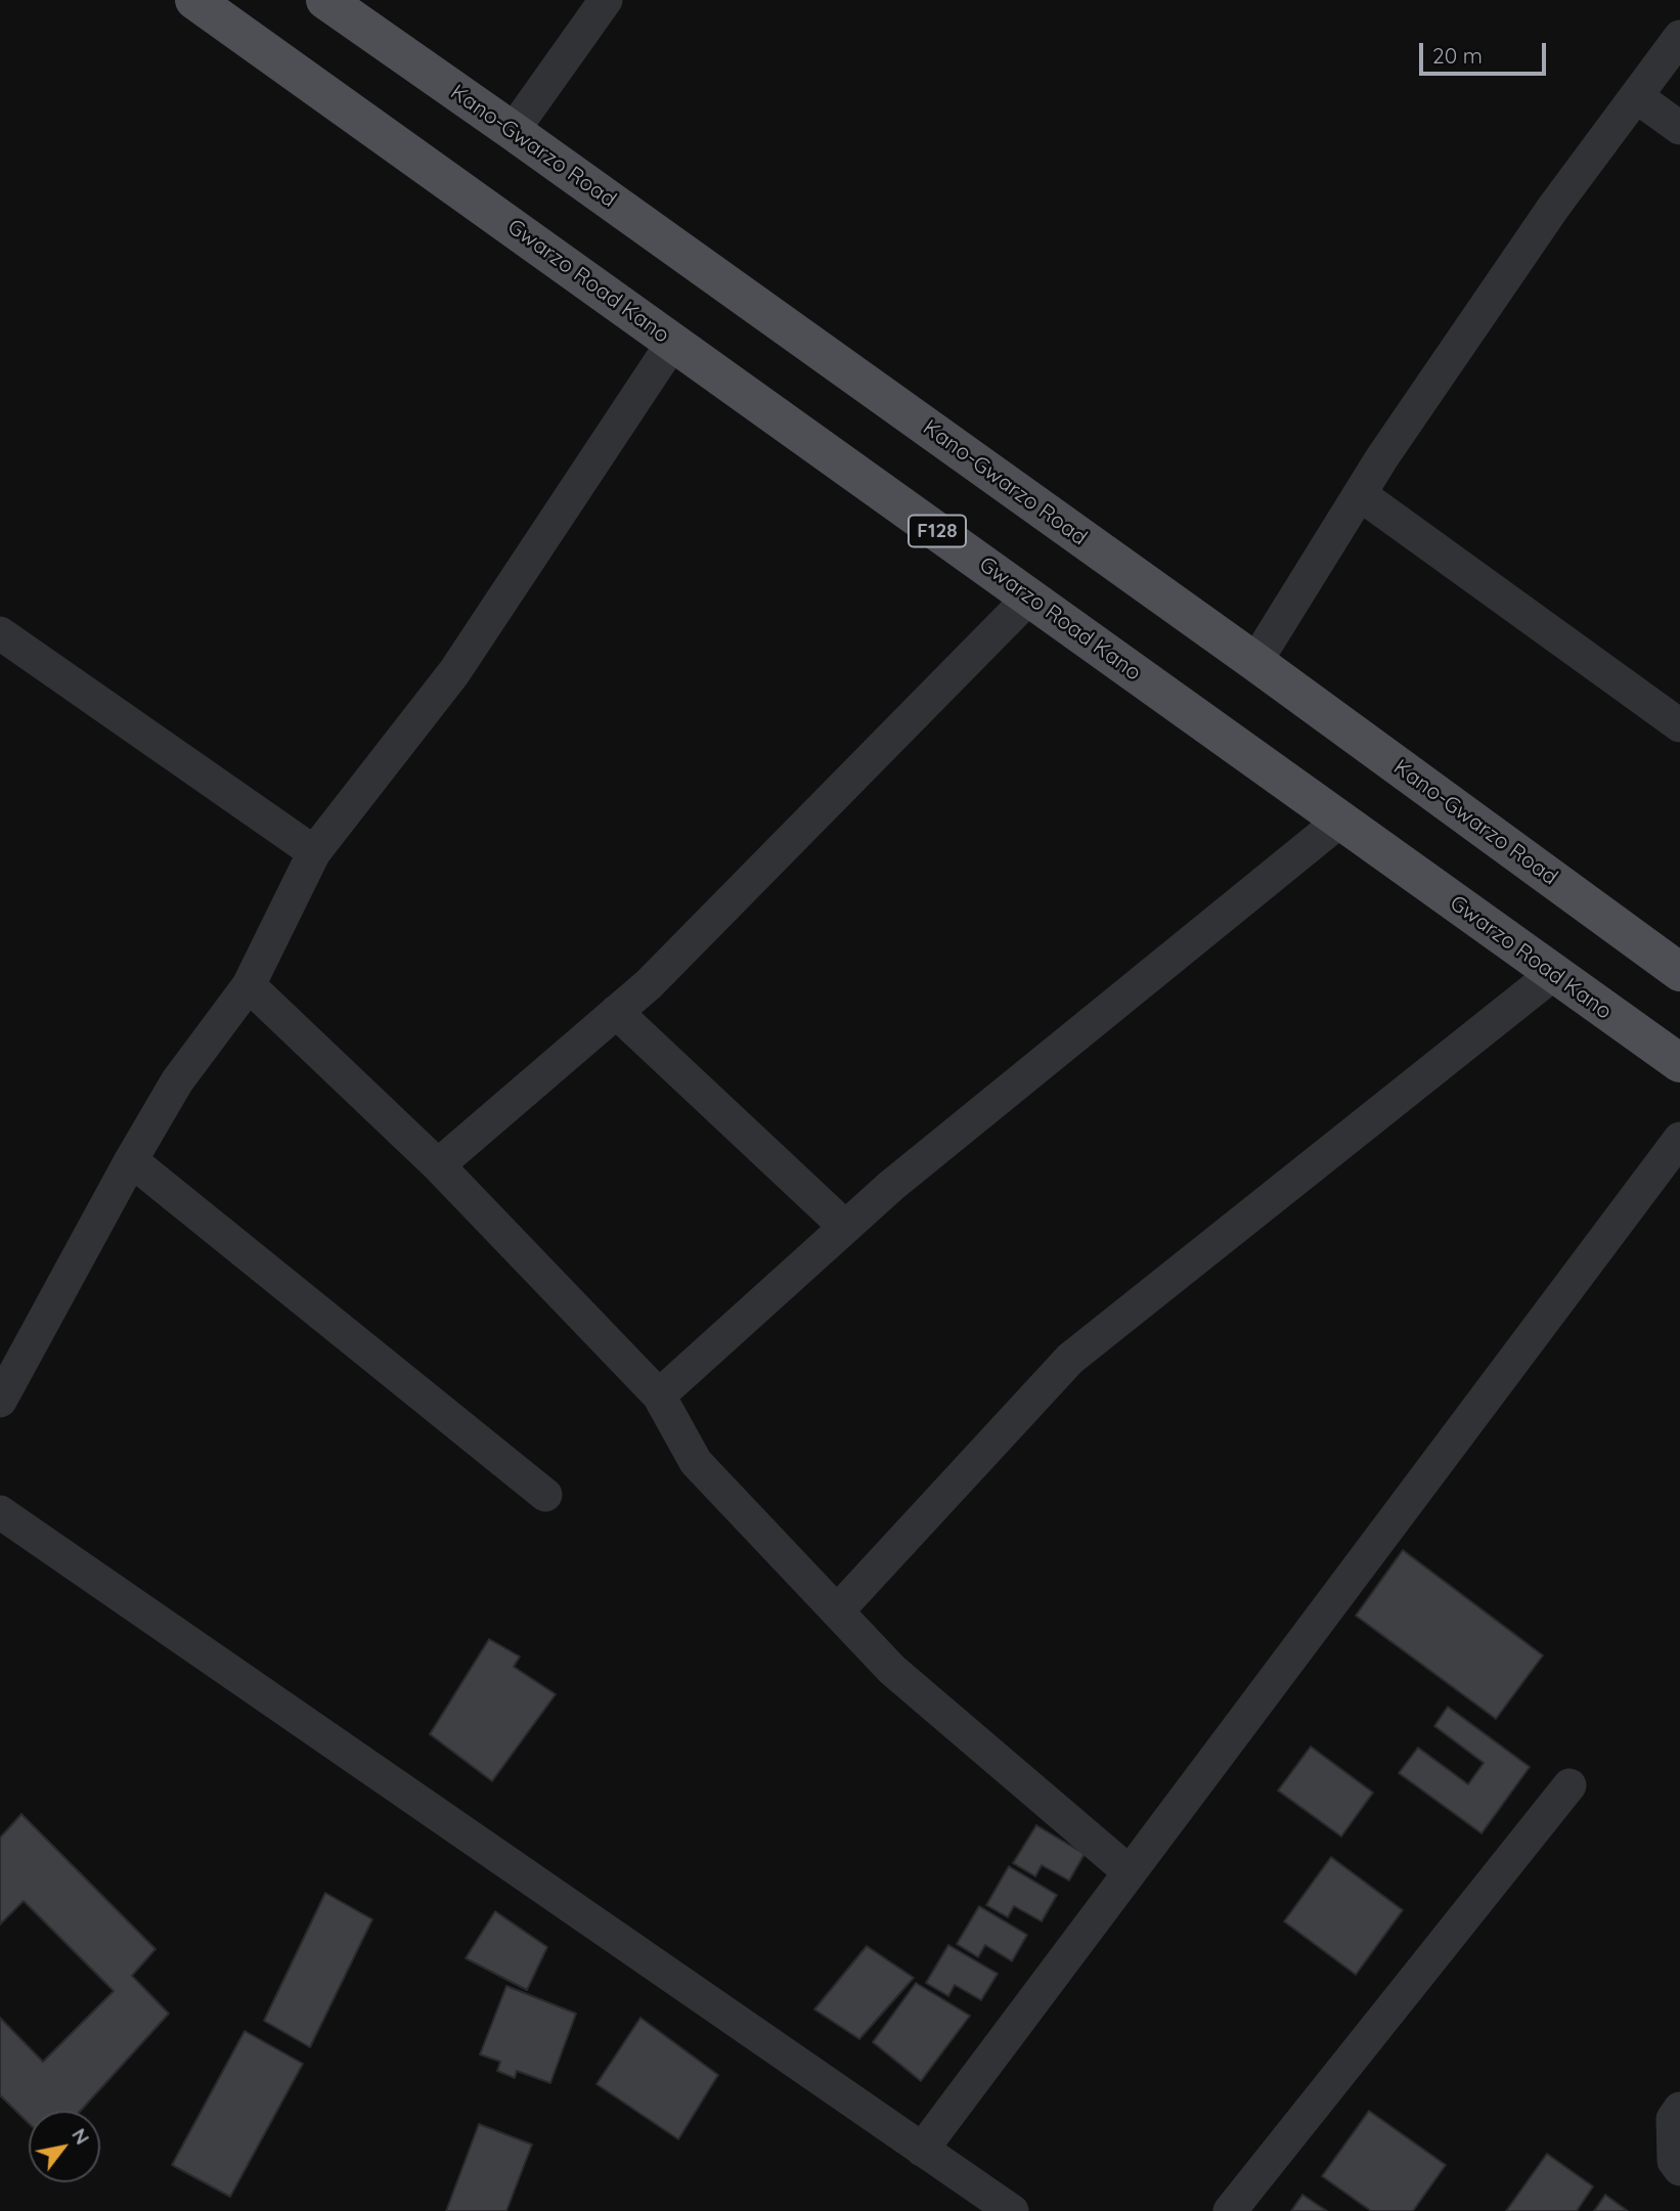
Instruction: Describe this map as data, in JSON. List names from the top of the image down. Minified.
{"streets":{"main road":["Kano-Gwarzo Road","Gwarzo Road Kano","F128"]},"scale_bar":"20 m","north":"top right"}
